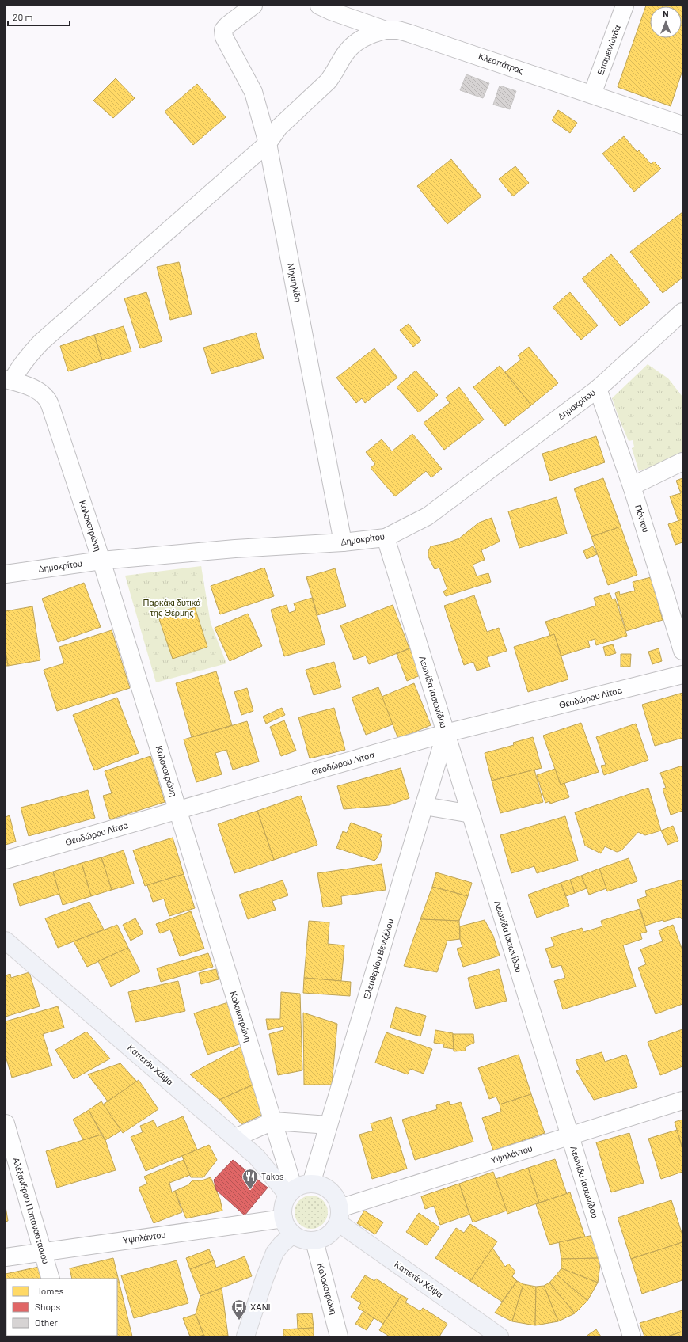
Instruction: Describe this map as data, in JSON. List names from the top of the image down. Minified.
{"streets":{"main road":["Καπετάν Χάψα"],"street":["Επαμεινώνδα","Κλεοπάτρας","Μιχαηλίδη","Δημοκρίτου","Πόντου","Κολοκοτρώνη","Λεωνίδα Ιασωνίδου","Θεοδώρου Λίτσα","Ελευθερίου Βενιζέλου","Υψηλάντου","Αλέξανδρου Παπαναστασίου"]},"crossings":[["Επαμεινώνδα","Κλεοπάτρας"],["Μιχαηλίδη","Δημοκρίτου"],["Δημοκρίτου","Πόντου"],["Δημοκρίτου","Κολοκοτρώνη"],["Δημοκρίτου","Λεωνίδα Ιασωνίδου"],["Κολοκοτρώνη","Θεοδώρου Λίτσα"],["Κολοκοτρώνη","Ελευθερίου Βενιζέλου"],["Κολοκοτρώνη","Καπετάν Χάψα"],["Κολοκοτρώνη","Υψηλάντου"],["Λεωνίδα Ιασωνίδου","Θεοδώρου Λίτσα"],["Λεωνίδα Ιασωνίδου","Ελευθερίου Βενιζέλου"],["Λεωνίδα Ιασωνίδου","Υψηλάντου"],["Θεοδώρου Λίτσα","Ελευθερίου Βενιζέλου"],["Ελευθερίου Βενιζέλου","Καπετάν Χάψα"],["Ελευθερίου Βενιζέλου","Υψηλάντου"],["Καπετάν Χάψα","Υψηλάντου"],["Υψηλάντου","Αλέξανδρου Παπαναστασίου"]],"parks":["Παρκάκι δυτικά της Θέρμης"],"places":{"restaurant":["Takos"],"bus stop":["ΧΑΝΙ"]},"legend":["Homes","Shops","Other"],"scale_bar":"20 m","north":"top"}
